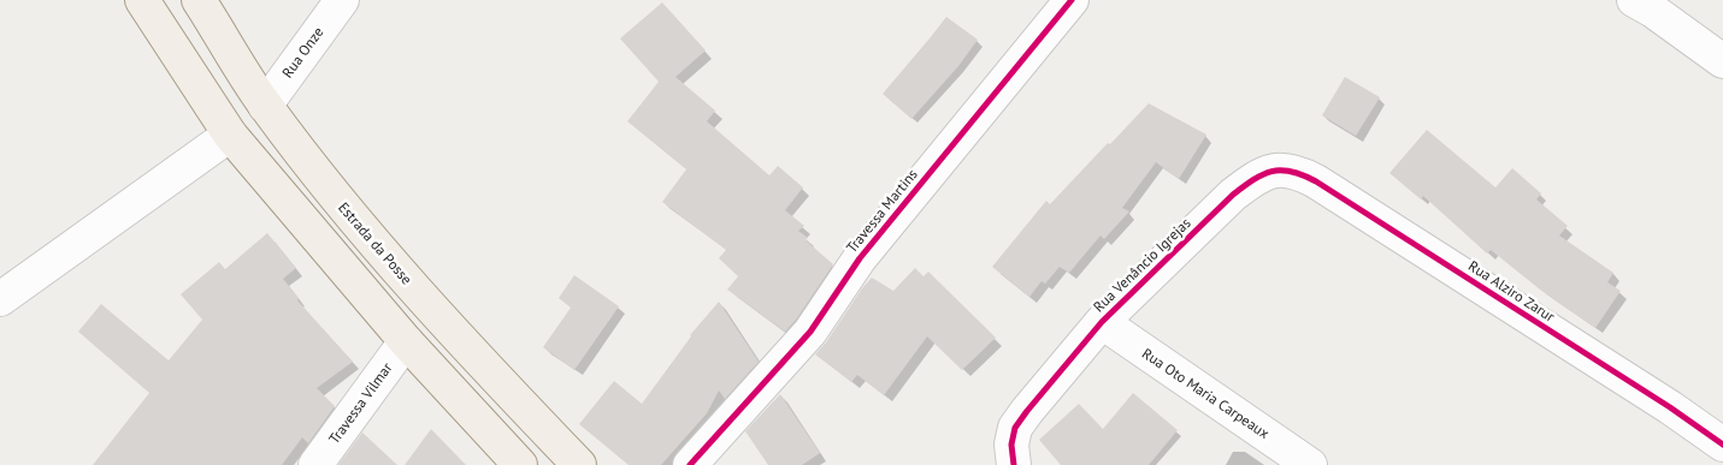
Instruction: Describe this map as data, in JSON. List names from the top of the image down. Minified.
{"streets":{"main road":["Estrada da Posse"],"street":["Rua Onze","Travessa Martins","Rua Venâncio Igrejas","Rua Alziro Zarur","Rua Oto Maria Carpeaux","Travessa Vilmar"]},"crossings":[["Rua Onze","Estrada da Posse"],["Rua Venâncio Igrejas","Rua Alziro Zarur"],["Rua Venâncio Igrejas","Rua Oto Maria Carpeaux"]]}
